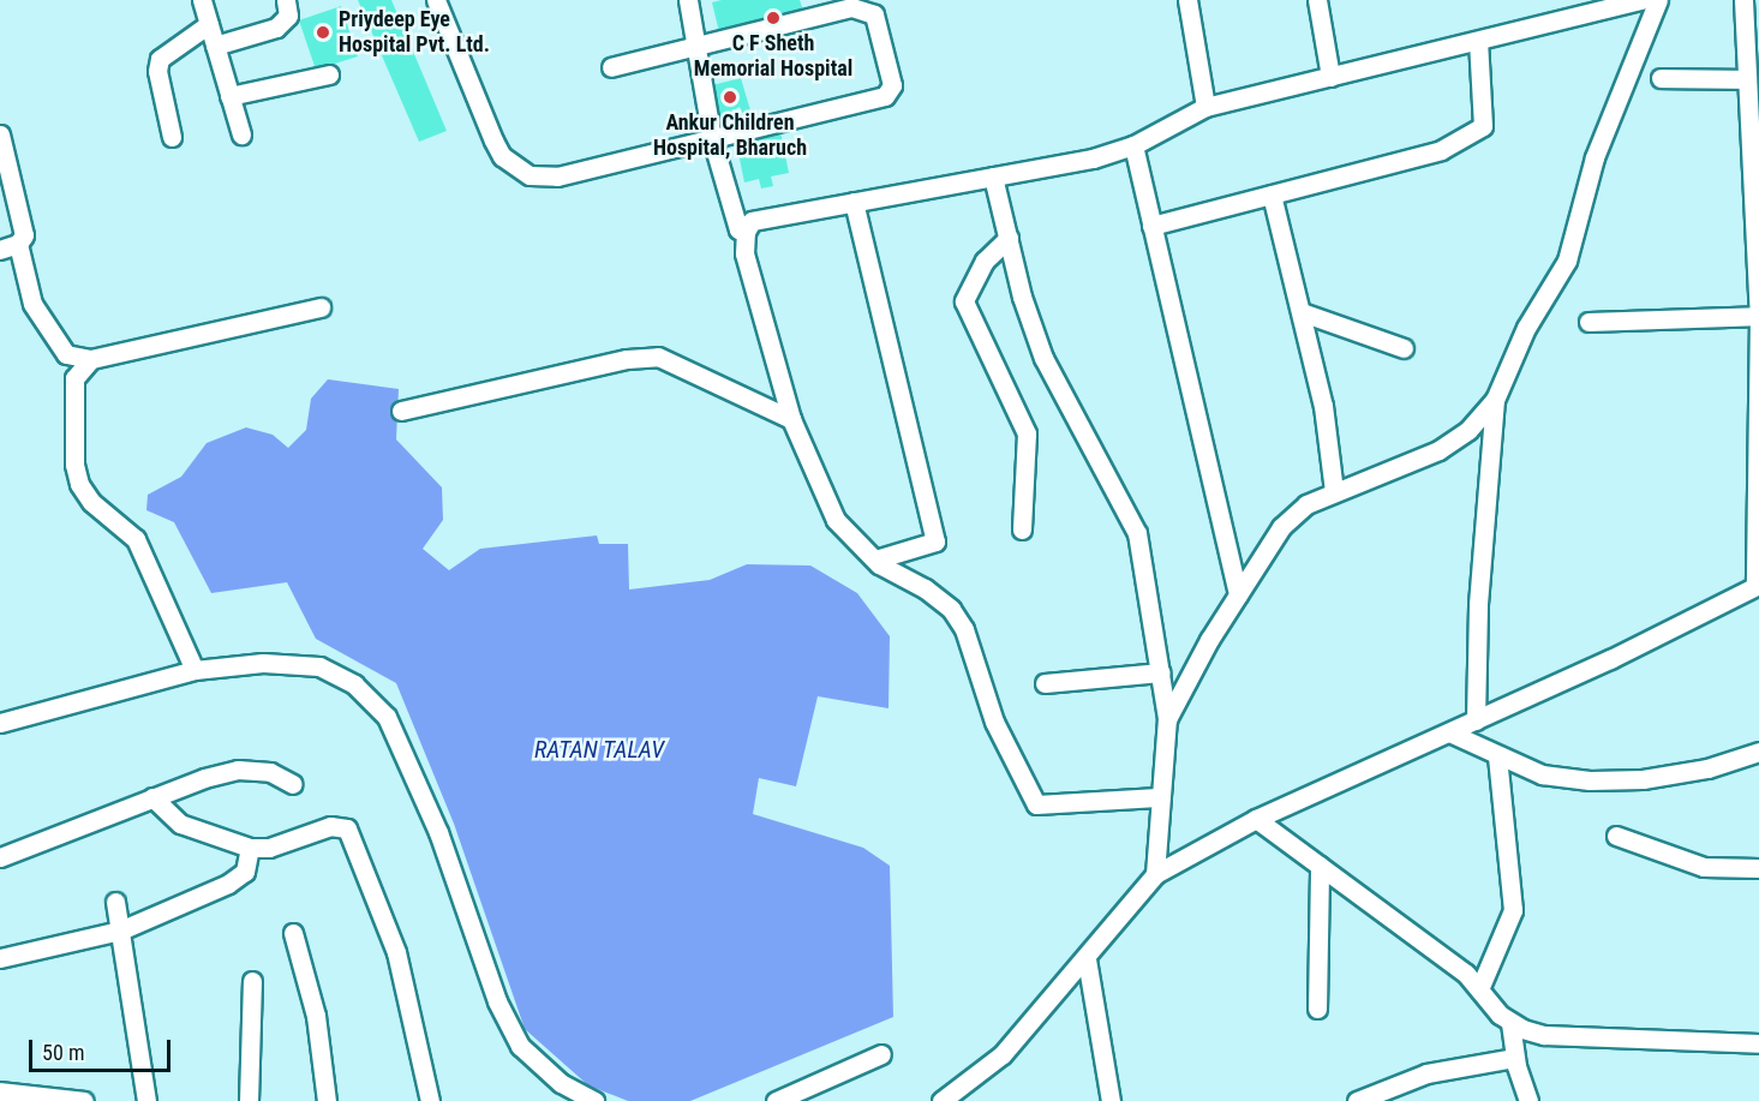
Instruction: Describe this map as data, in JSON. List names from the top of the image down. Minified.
{"water":["RATAN TALAV"],"places":["C F Sheth Memorial Hospital","Priydeep Eye Hospital Pvt. Ltd.","Ankur Children Hospital, Bharuch"],"scale_bar":"50 m"}
